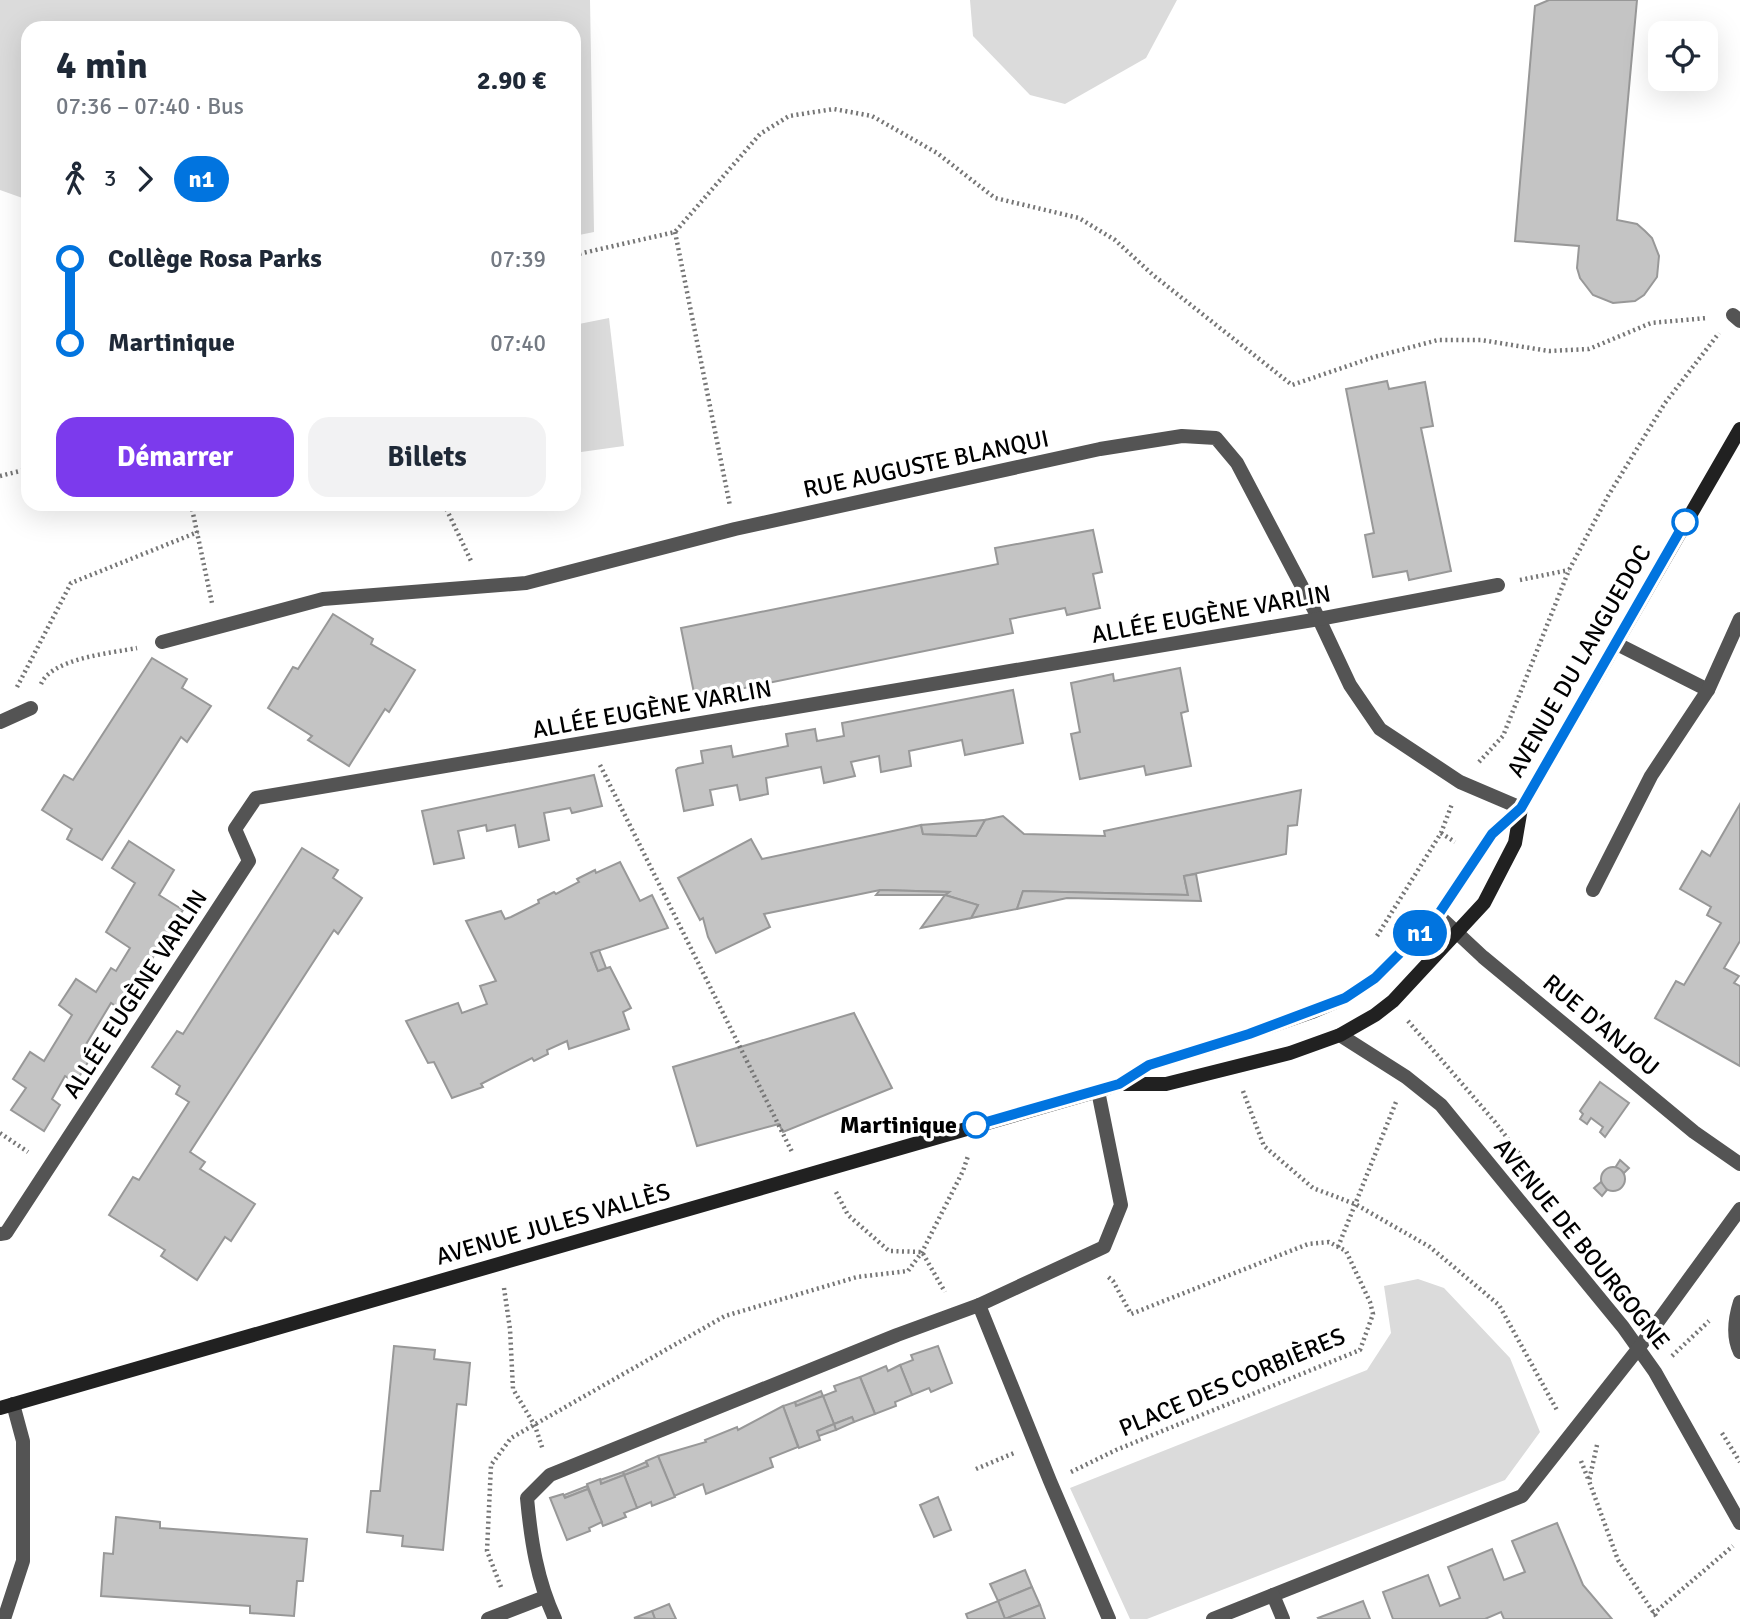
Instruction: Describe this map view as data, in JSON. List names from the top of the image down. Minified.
{"streets":{"street":["RUE AUGUSTE BLANQUI","ALLÉE EUGÈNE VARLIN","AVENUE DU LANGUEDOC","RUE D'ANJOU","AVENUE JULES VALLÈS","AVENUE DE BOURGOGNE"],"path":["PLACE DES CORBIÈRES"]},"crossings":[["RUE AUGUSTE BLANQUI","ALLÉE EUGÈNE VARLIN"],["RUE AUGUSTE BLANQUI","AVENUE DU LANGUEDOC"],["AVENUE DU LANGUEDOC","RUE D'ANJOU"],["AVENUE DU LANGUEDOC","AVENUE JULES VALLÈS"],["AVENUE JULES VALLÈS","AVENUE DE BOURGOGNE"]],"places":["Martinique"],"lines":["bus line n1"],"page":{"on_map":"n1","heading":["4 min","07:36 – 07:40 · Bus","2.90 €"],"legs":["3","n1"],"list":[{"name":"Collège Rosa Parks","value":"07:39"},{"name":"Martinique","value":"07:40"}],"buttons":["Démarrer","Billets"]}}
